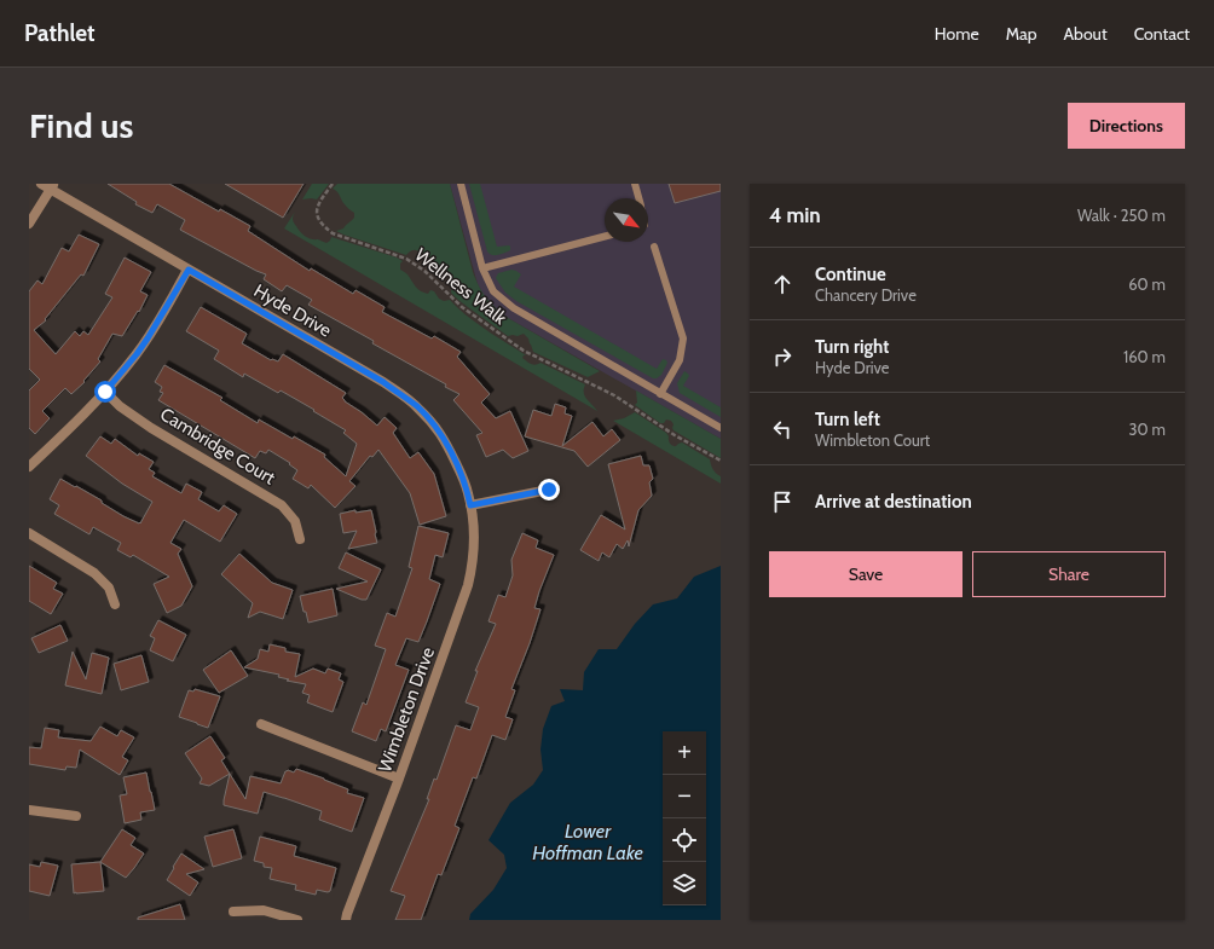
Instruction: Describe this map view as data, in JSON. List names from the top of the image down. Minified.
{"streets":{"street":["Hyde Drive","Cambridge Court","Wimbleton Drive"],"path":["Wellness Walk"]},"crossings":[["Hyde Drive","Wimbleton Drive"]],"water":["Lower Hoffman Lake"],"north":"bottom right","page":{"header":"Pathlet","nav":["Home","Map","About","Contact"],"buttons":["Directions",["Save","Share"]],"title":"Find us","heading":["4 min","Walk · 250 m"],"list":[["Continue","Chancery Drive","60 m"],["Turn right","Hyde Drive","160 m"],["Turn left","Wimbleton Court","30 m"],"Arrive at destination"],"map_buttons":["+","−"]}}
